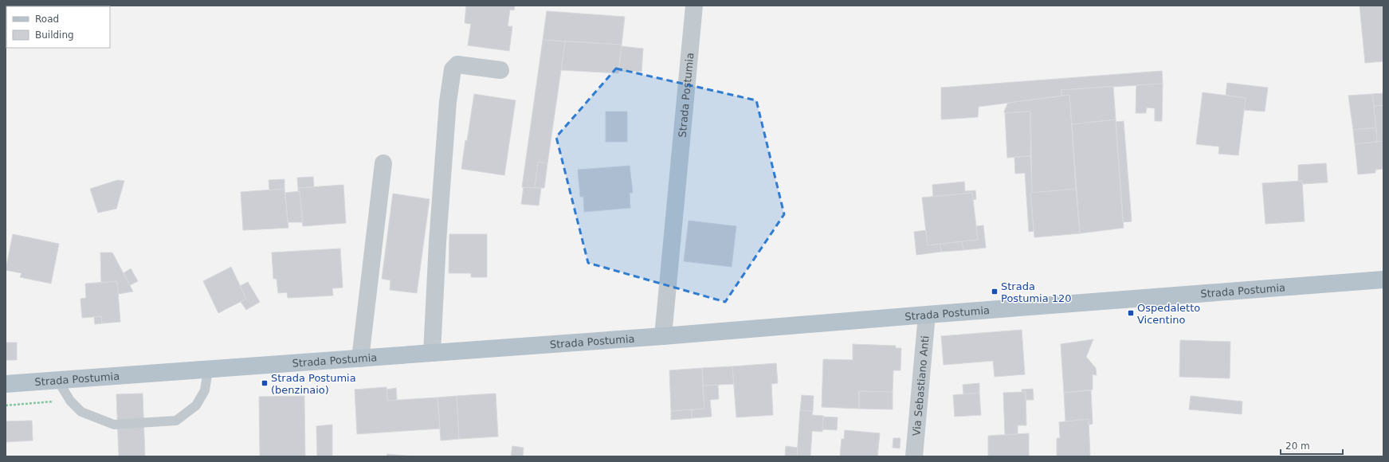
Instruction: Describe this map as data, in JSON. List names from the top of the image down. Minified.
{"streets":{"main road":["Strada Postumia"],"street":["Via Sebastiano Anti"]},"crossings":[["Strada Postumia","Via Sebastiano Anti"]],"places":{"transit":["Strada Postumia 120","Ospedaletto Vicentino","Strada Postumia (benzinaio)"]},"legend":["Road","Building"],"scale_bar":"20 m"}
